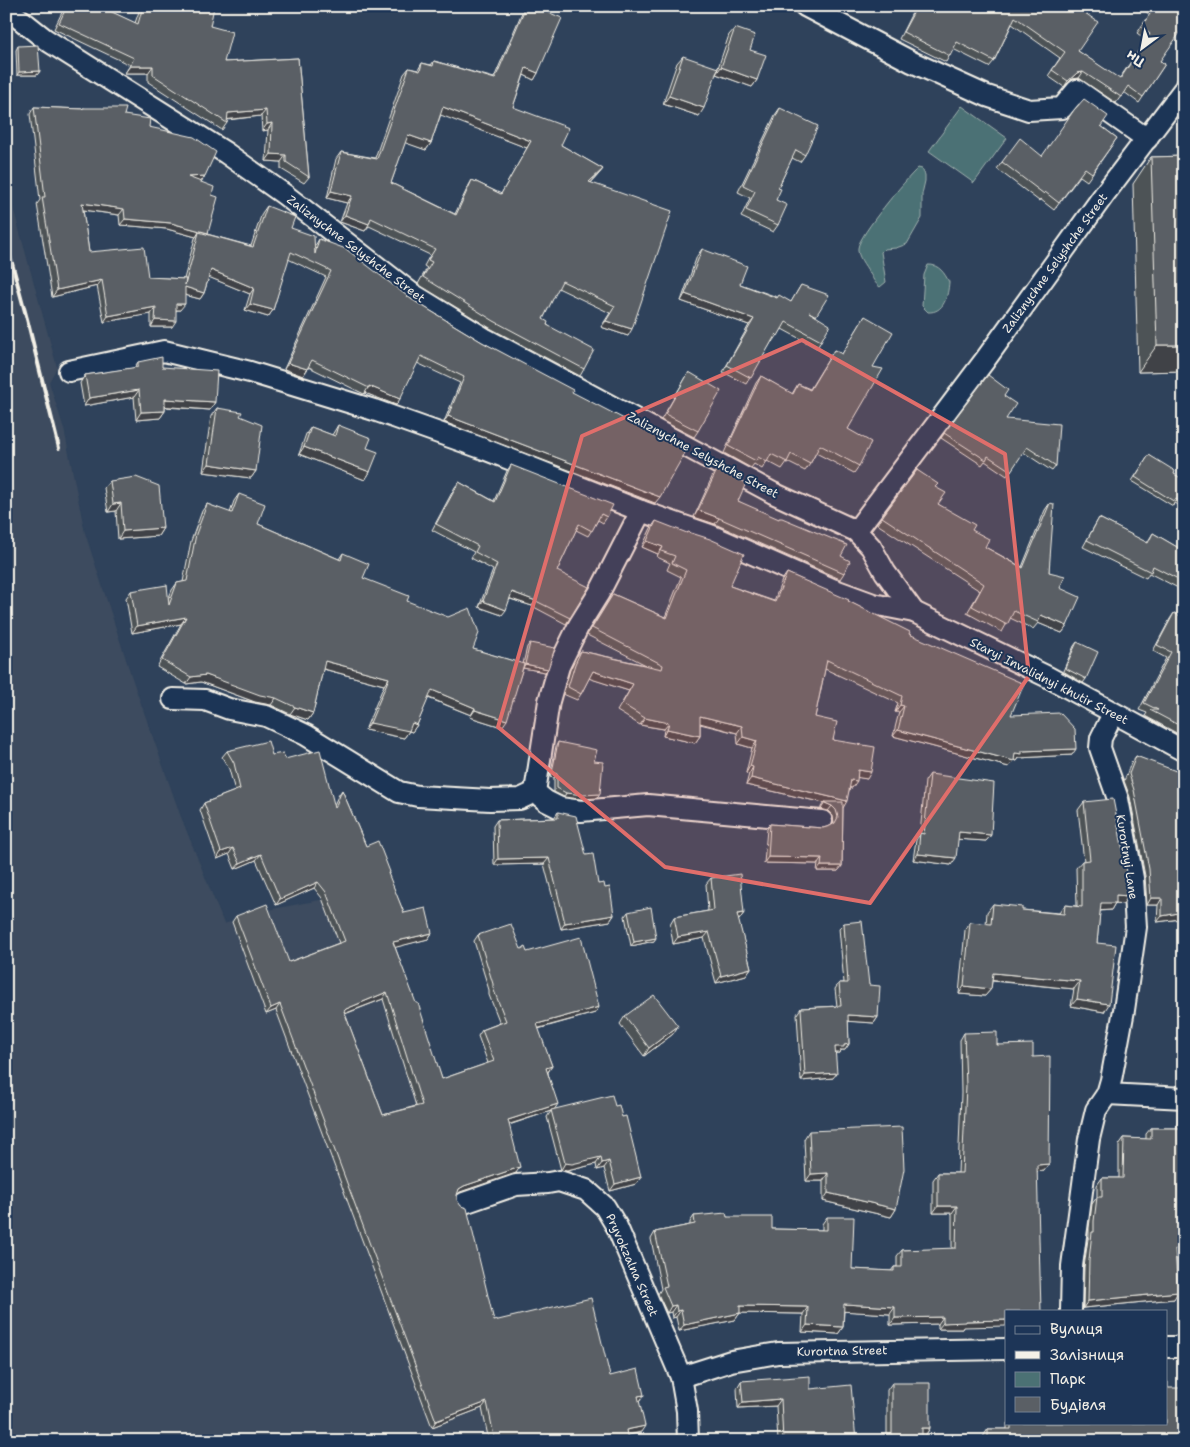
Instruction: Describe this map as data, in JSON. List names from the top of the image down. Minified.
{"streets":{"street":["Zaliznychne Selyshche Street","Staryi Invalidnyi khutir Street","Kurortnyi Lane","Pryvokzalna Street","Kurortna Street"]},"crossings":[["Zaliznychne Selyshche Street","Staryi Invalidnyi khutir Street"],["Staryi Invalidnyi khutir Street","Kurortnyi Lane"],["Pryvokzalna Street","Kurortna Street"]],"legend":["Вулиця","Залізниця","Парк","Будівля"],"north":"bottom left"}
